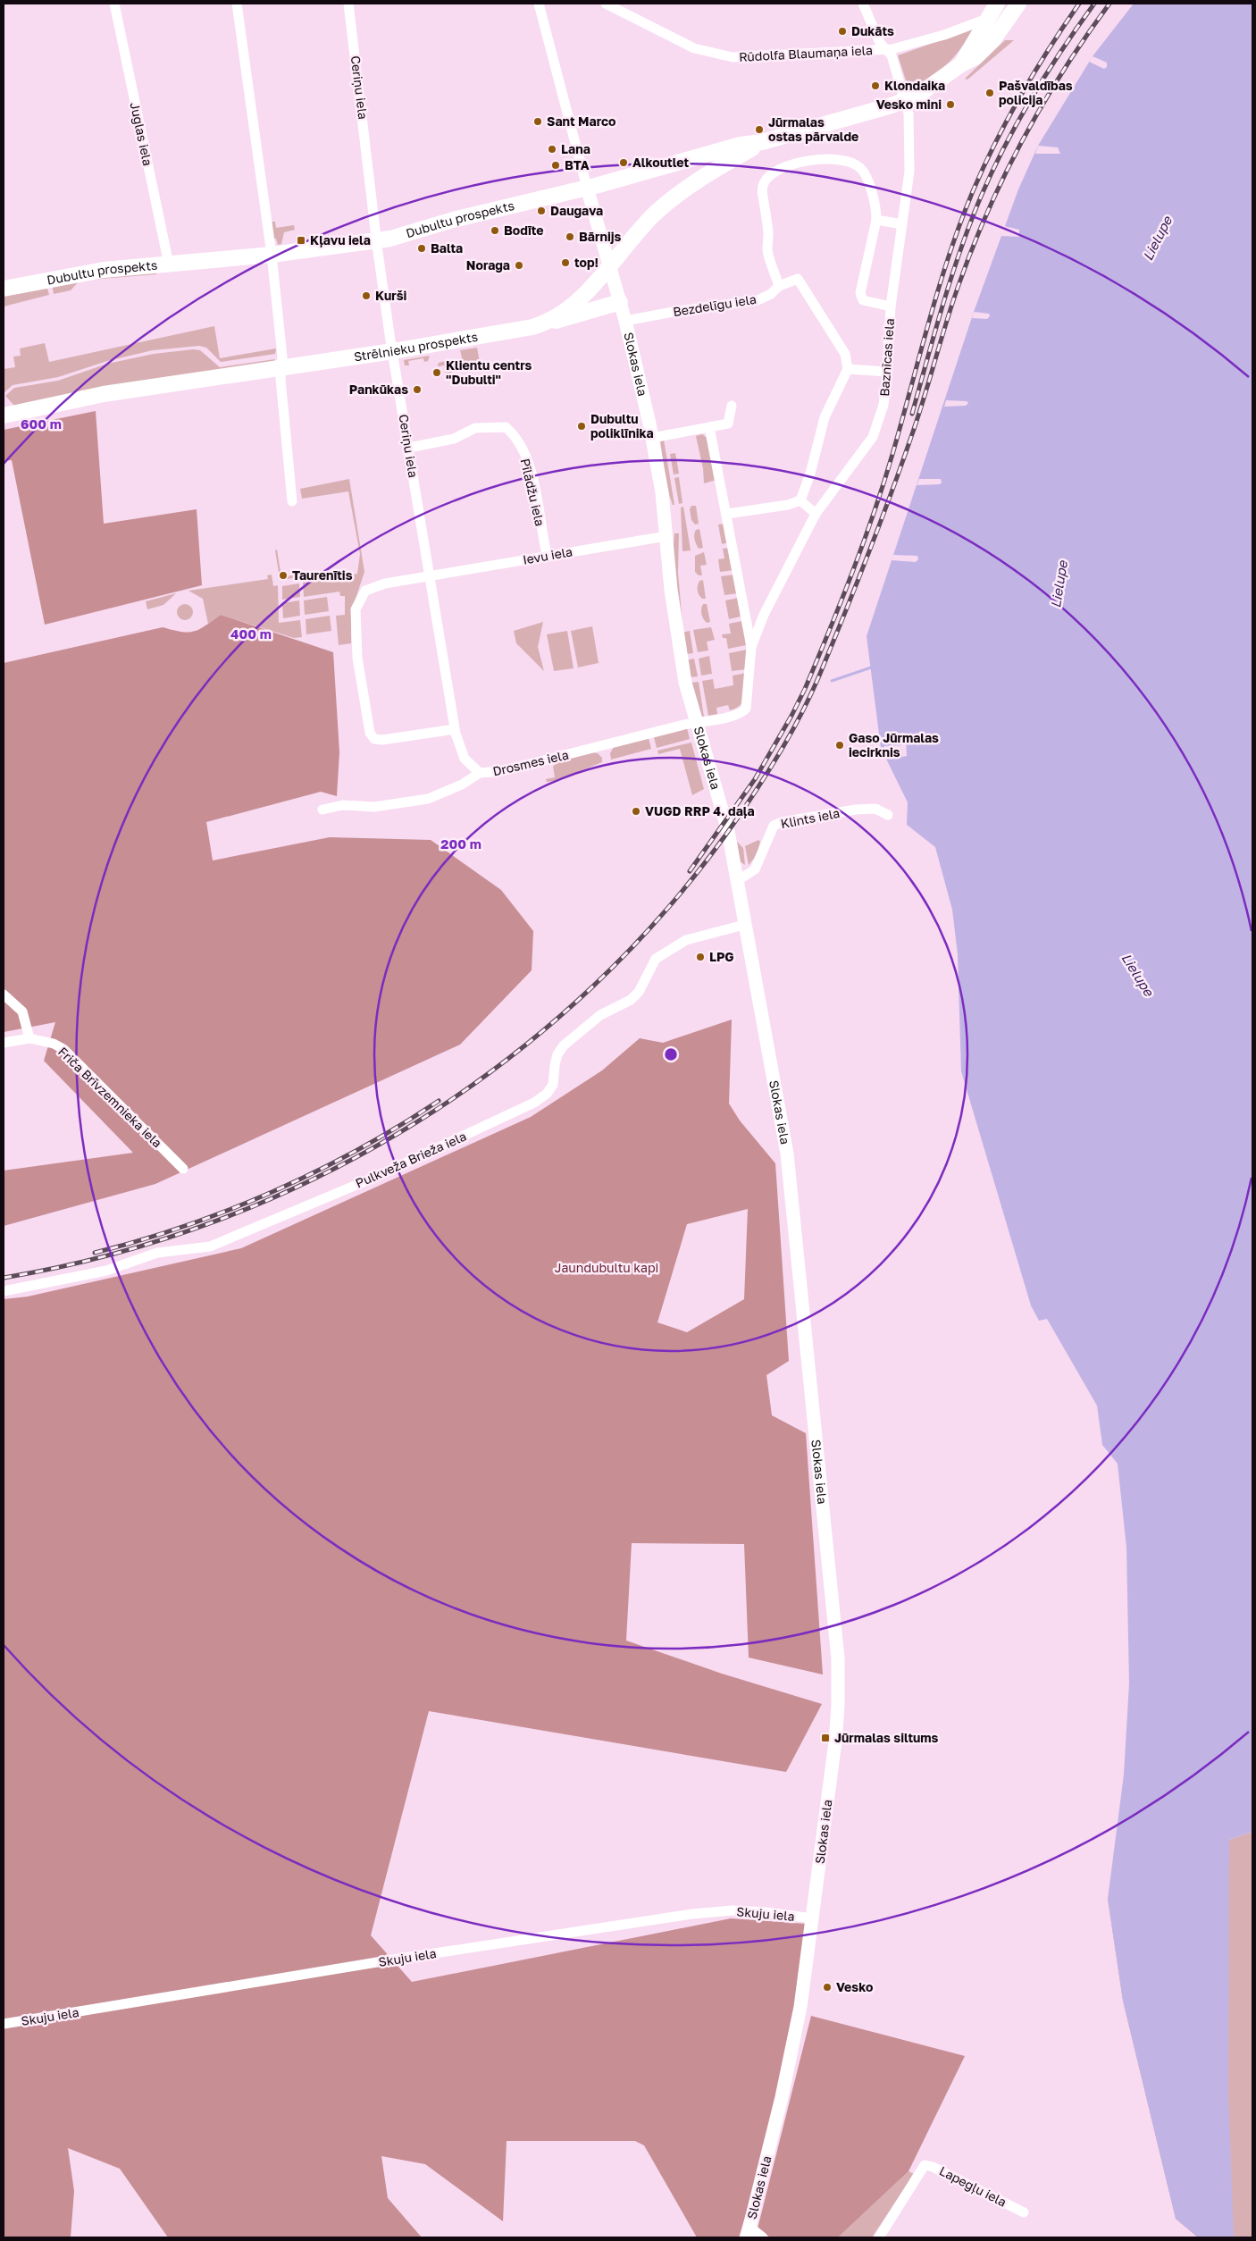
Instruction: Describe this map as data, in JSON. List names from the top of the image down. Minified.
{"streets":{"main road":["Dubultu prospekts","Strēlnieku prospekts","Slokas iela"],"street":["Rūdolfa Blaumaņa iela","Ceriņu iela","Juglas iela","Bezdelīgu iela","Baznīcas iela","Pīlādžu iela","Ievu iela","Drosmes iela","Klints iela","Friča Brīvzemnieka iela","Pulkveža Brieža iela","Skuju iela","Lapegļu iela"]},"crossings":[["Rūdolfa Blaumaņa iela","Baznīcas iela"],["Ceriņu iela","Dubultu prospekts"],["Ceriņu iela","Strēlnieku prospekts"],["Ceriņu iela","Pīlādžu iela"],["Ceriņu iela","Ievu iela"],["Ceriņu iela","Drosmes iela"],["Juglas iela","Dubultu prospekts"],["Dubultu prospekts","Strēlnieku prospekts"],["Dubultu prospekts","Baznīcas iela"],["Dubultu prospekts","Slokas iela"],["Bezdelīgu iela","Slokas iela"],["Strēlnieku prospekts","Slokas iela"],["Baznīcas iela","Drosmes iela"],["Slokas iela","Ievu iela"],["Slokas iela","Drosmes iela"],["Slokas iela","Klints iela"],["Slokas iela","Pulkveža Brieža iela"],["Slokas iela","Skuju iela"],["Pīlādžu iela","Ievu iela"]],"water":["Lielupe"],"parks":["Jaundubultu kapi"],"places":{"other":["Dukāts","Klondaika","Pašvaldības policija","Vesko mini","Sant Marco","Jūrmalas ostas pārvalde","Lana","Alkoutlet","BTA","Daugava","Bodīte","Bārnijs","Balta","top!","Noraga","Kurši","Klientu centrs \"Dubulti\"","Pankūkas","Dubultu poliklīnika","Taurenītis","Gaso Jūrmalas iecirknis","VUGD RRP 4. daļa","LPG","Vesko"],"transit":["Kļavu iela","Jūrmalas siltums"]},"rings":["600 m","400 m","200 m"]}
